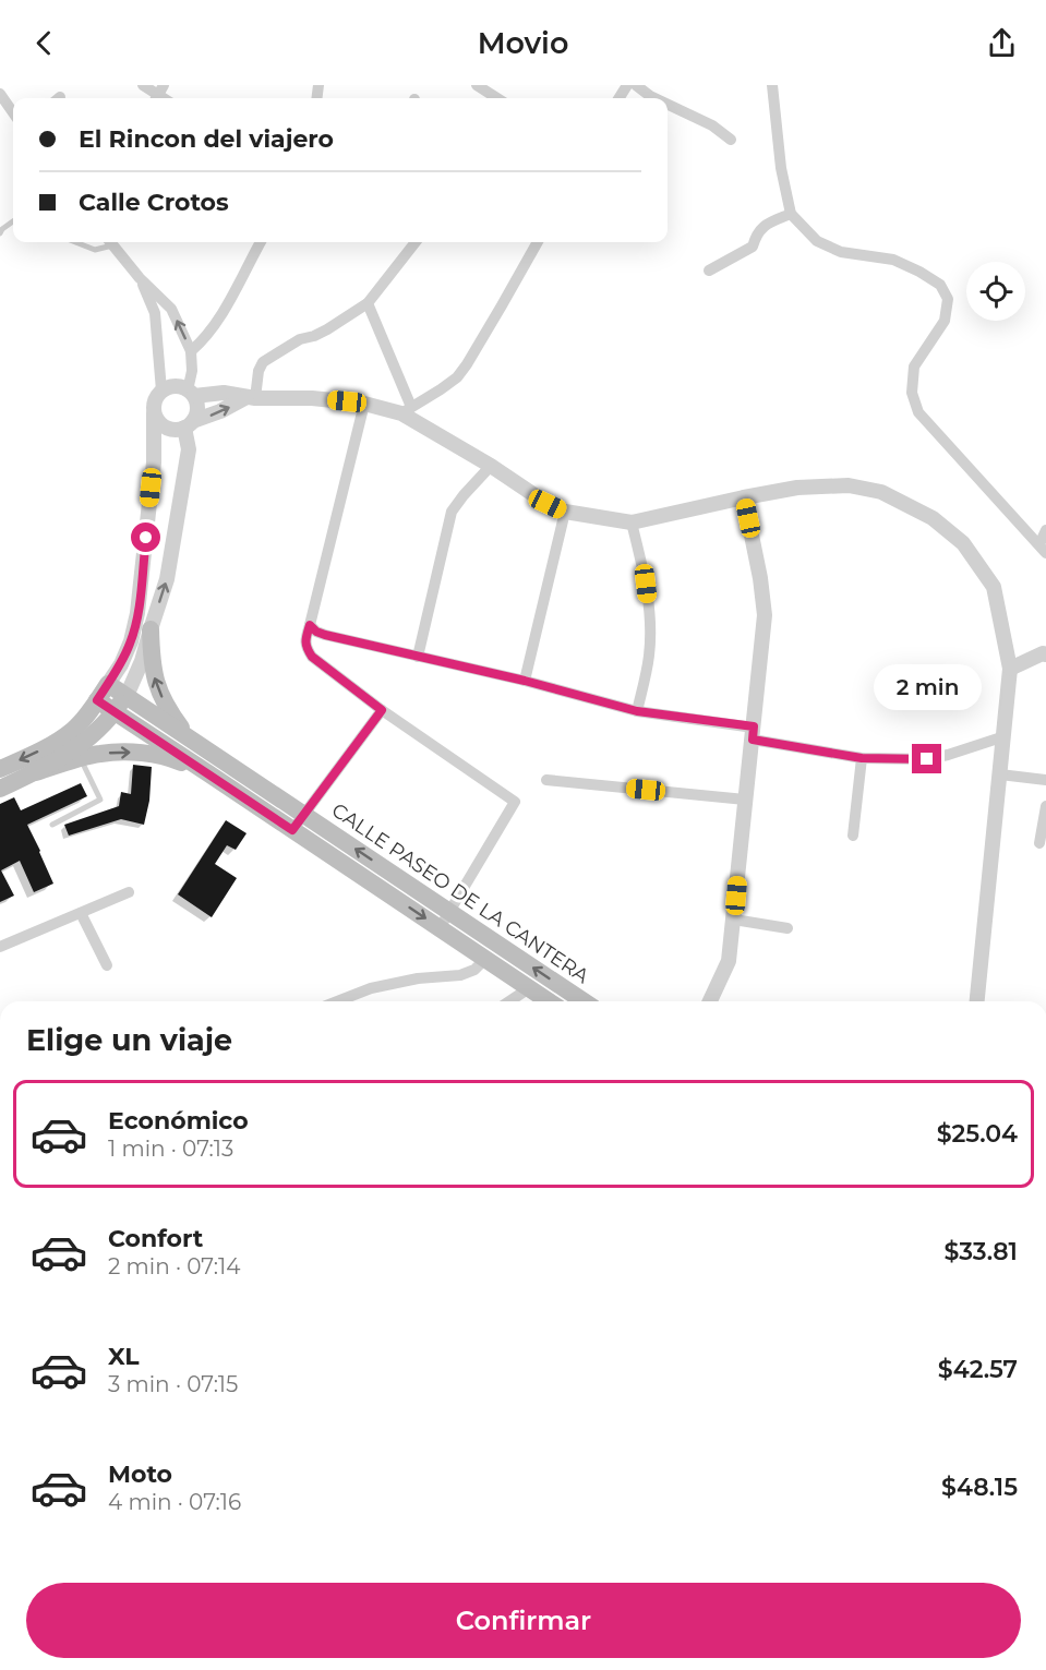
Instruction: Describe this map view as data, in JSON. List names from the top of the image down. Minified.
{"streets":{"main road":["CALLE PASEO DE LA CANTERA"]},"page":{"header":"Movio","banner":["El Rincon del viajero","Calle Crotos"],"bubble":"2 min","heading":"Elige un viaje","list":[{"name":"Económico","note":"1 min · 07:13","value":"$25.04"},{"name":"Confort","note":"2 min · 07:14","value":"$33.81"},{"name":"XL","note":"3 min · 07:15","value":"$42.57"},{"name":"Moto","note":"4 min · 07:16","value":"$48.15"}],"buttons":"Confirmar"}}
